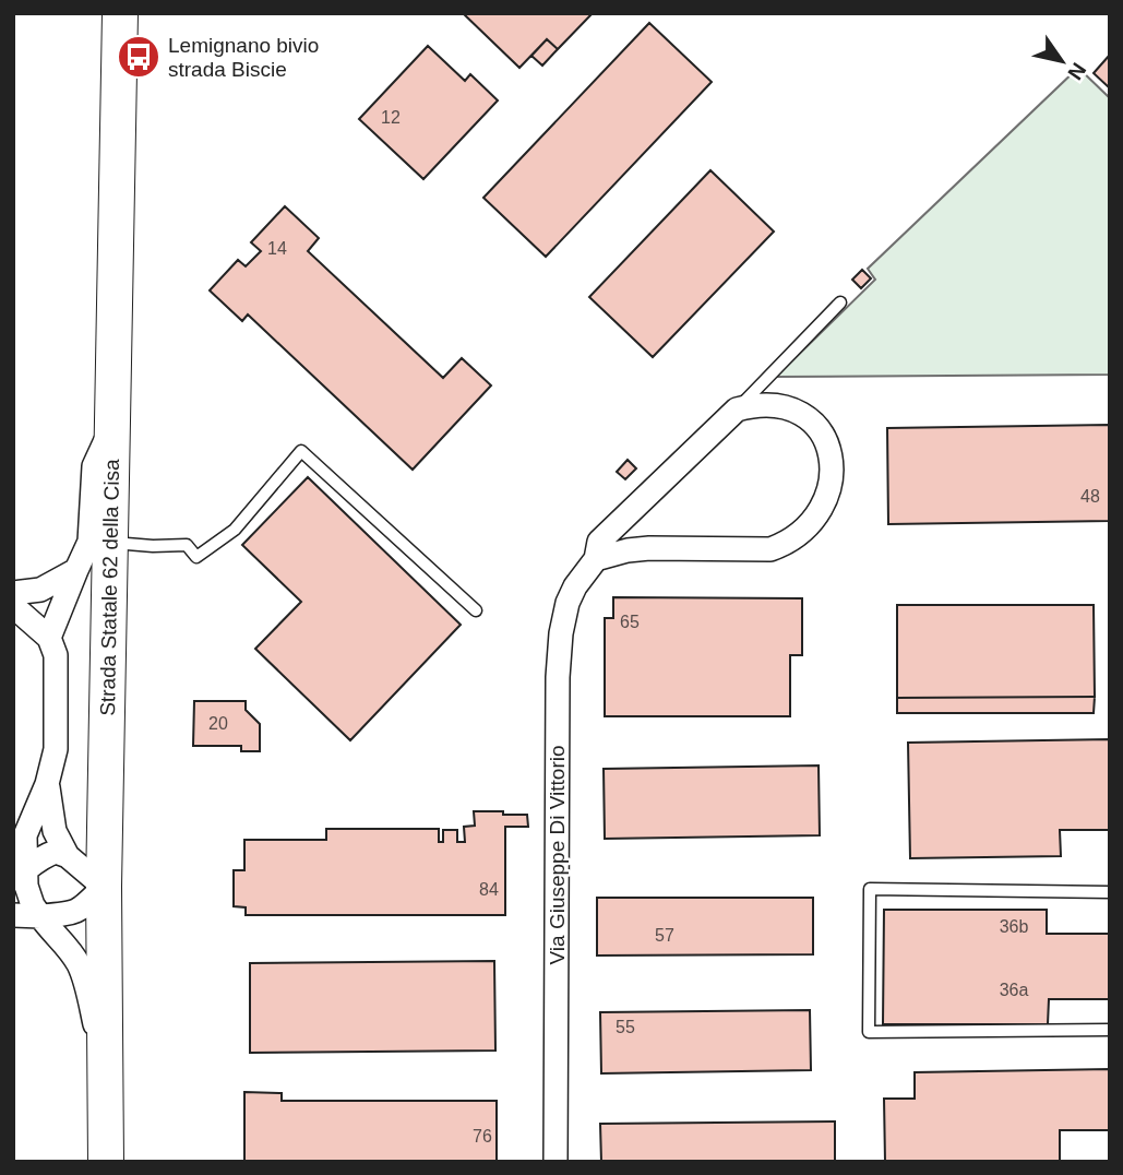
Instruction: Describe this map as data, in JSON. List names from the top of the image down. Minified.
{"streets":{"main road":["Strada Statale 62 della Cisa"],"street":["Via Giuseppe Di Vittorio"]},"places":{"bus stop":["Lemignano bivio strada Biscie"]},"house_numbers":["12","14","48","65","20","84","36b","57","36a","55","76"],"north":"bottom right"}
